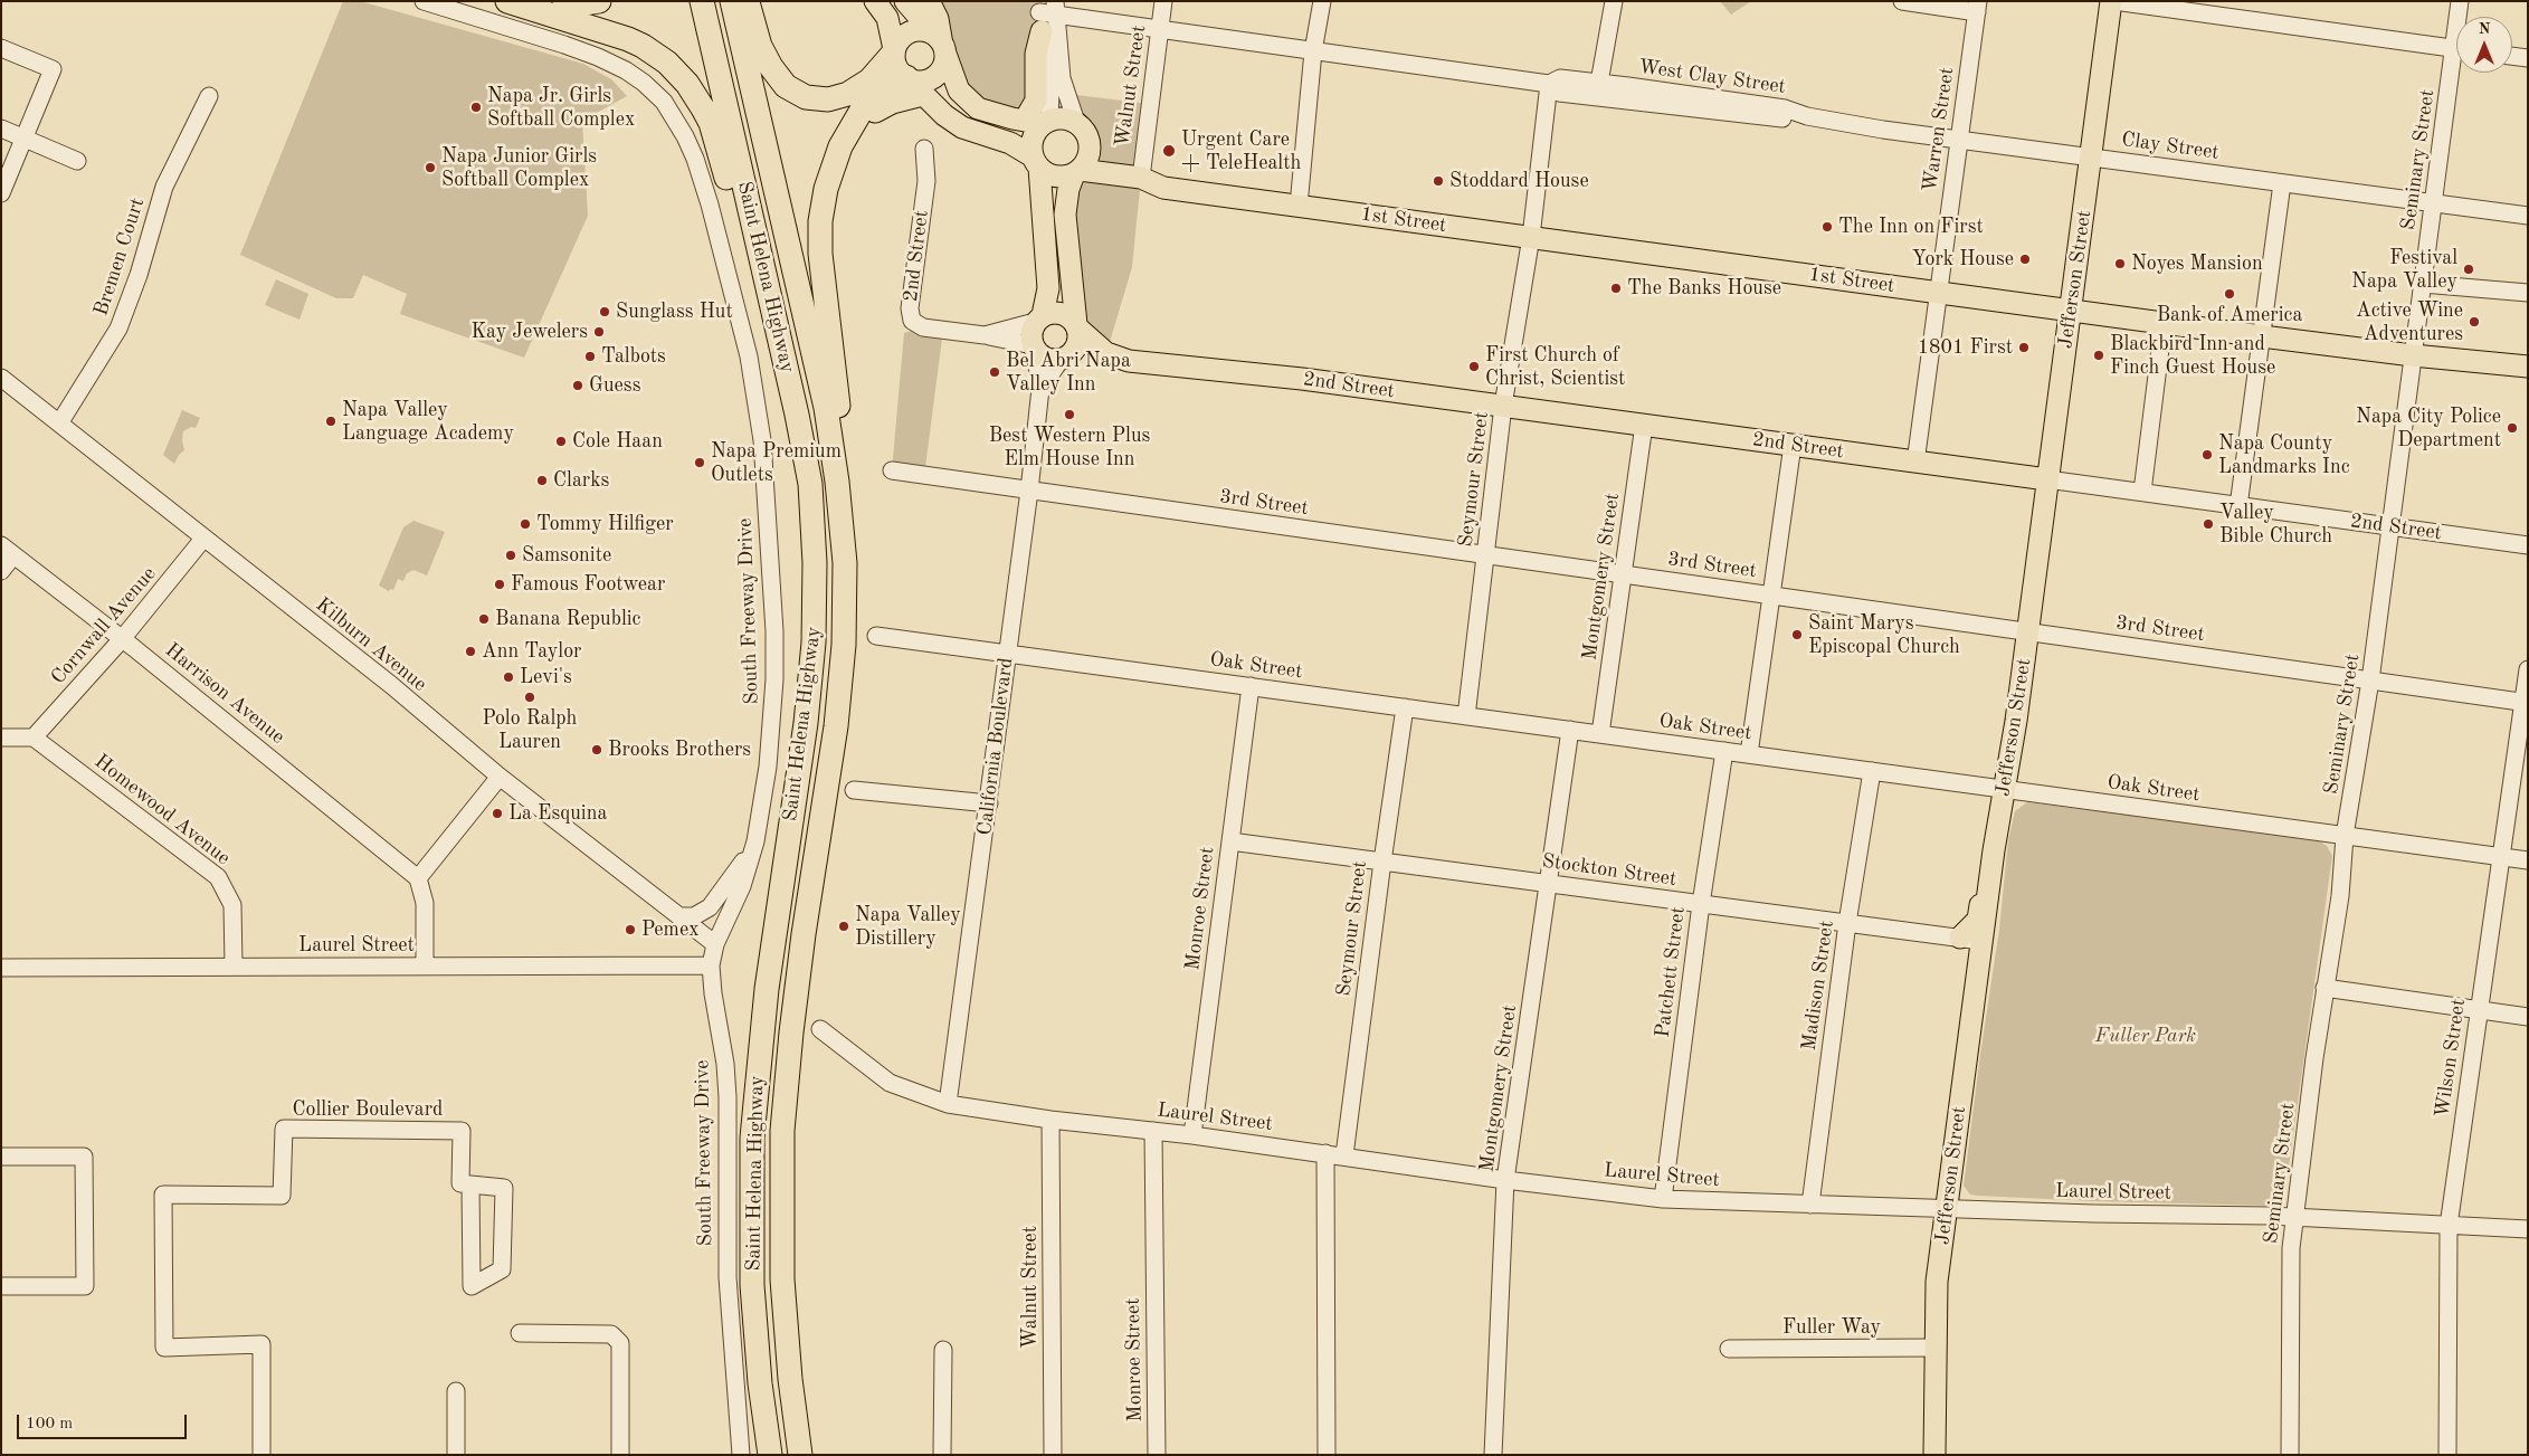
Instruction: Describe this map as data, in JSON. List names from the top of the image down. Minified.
{"streets":{"highway":["Saint Helena Highway"],"main road":["1st Street","2nd Street","Jefferson Street"],"street":["West Clay Street","Walnut Street","Warren Street","Clay Street","Seminary Street","Bremen Court","Seymour Street","3rd Street","Montgomery Street","South Freeway Drive","Cornwall Avenue","Kilburn Avenue","Oak Street","Harrison Avenue","California Boulevard","Homewood Avenue","Stockton Street","Monroe Street","Laurel Street","Patchett Street","Madison Street","Wilson Street","Collier Boulevard","Fuller Way"]},"crossings":[["West Clay Street","Walnut Street"],["West Clay Street","Clay Street"],["West Clay Street","Seymour Street"],["Walnut Street","1st Street"],["Walnut Street","Laurel Street"],["Warren Street","Clay Street"],["Warren Street","1st Street"],["Warren Street","2nd Street"],["Clay Street","Seminary Street"],["Clay Street","Jefferson Street"],["Seminary Street","1st Street"],["Seminary Street","2nd Street"],["Seminary Street","3rd Street"],["Seminary Street","Oak Street"],["Seminary Street","Laurel Street"],["1st Street","Jefferson Street"],["1st Street","Seymour Street"],["2nd Street","Jefferson Street"],["2nd Street","Seymour Street"],["2nd Street","Montgomery Street"],["2nd Street","California Boulevard"],["Bremen Court","Kilburn Avenue"],["Jefferson Street","3rd Street"],["Jefferson Street","Oak Street"],["Jefferson Street","Stockton Street"],["Jefferson Street","Laurel Street"],["Jefferson Street","Fuller Way"],["Seymour Street","3rd Street"],["Seymour Street","Oak Street"],["Seymour Street","Stockton Street"],["Seymour Street","Laurel Street"],["3rd Street","Montgomery Street"],["3rd Street","California Boulevard"],["3rd Street","Wilson Street"],["Montgomery Street","Oak Street"],["Montgomery Street","Stockton Street"],["Montgomery Street","Laurel Street"],["South Freeway Drive","Kilburn Avenue"],["South Freeway Drive","Laurel Street"],["Cornwall Avenue","Kilburn Avenue"],["Cornwall Avenue","Harrison Avenue"],["Cornwall Avenue","Homewood Avenue"],["Oak Street","California Boulevard"],["Oak Street","Monroe Street"],["Oak Street","Patchett Street"],["Oak Street","Madison Street"],["Oak Street","Wilson Street"],["California Boulevard","Laurel Street"],["Homewood Avenue","Laurel Street"],["Stockton Street","Monroe Street"],["Stockton Street","Patchett Street"],["Stockton Street","Madison Street"],["Monroe Street","Laurel Street"],["Laurel Street","Patchett Street"],["Laurel Street","Madison Street"],["Laurel Street","Wilson Street"]],"parks":["Fuller Park"],"places":["Napa Jr. Girls Softball Complex","Urgent Care + TeleHealth","Napa Junior Girls Softball Complex","Stoddard House","The Inn on First","York House","Noyes Mansion","Festival Napa Valley","The Banks House","Bank of America","Sunglass Hut","Active Wine Adventures","Kay Jewelers","1801 First","Blackbird Inn and Finch Guest House","Talbots","First Church of Christ, Scientist","Bel Abri Napa Valley Inn","Guess","Best Western Plus Elm House Inn","Napa Valley Language Academy","Napa City Police Department","Cole Haan","Napa County Landmarks Inc","Napa Premium Outlets","Clarks","Tommy Hilfiger","Valley Bible Church","Samsonite","Famous Footwear","Banana Republic","Saint Marys Episcopal Church","Ann Taylor","Levi's","Polo Ralph Lauren","Brooks Brothers","La Esquina","Napa Valley Distillery","Pemex"],"scale_bar":"100 m","north":"top"}
